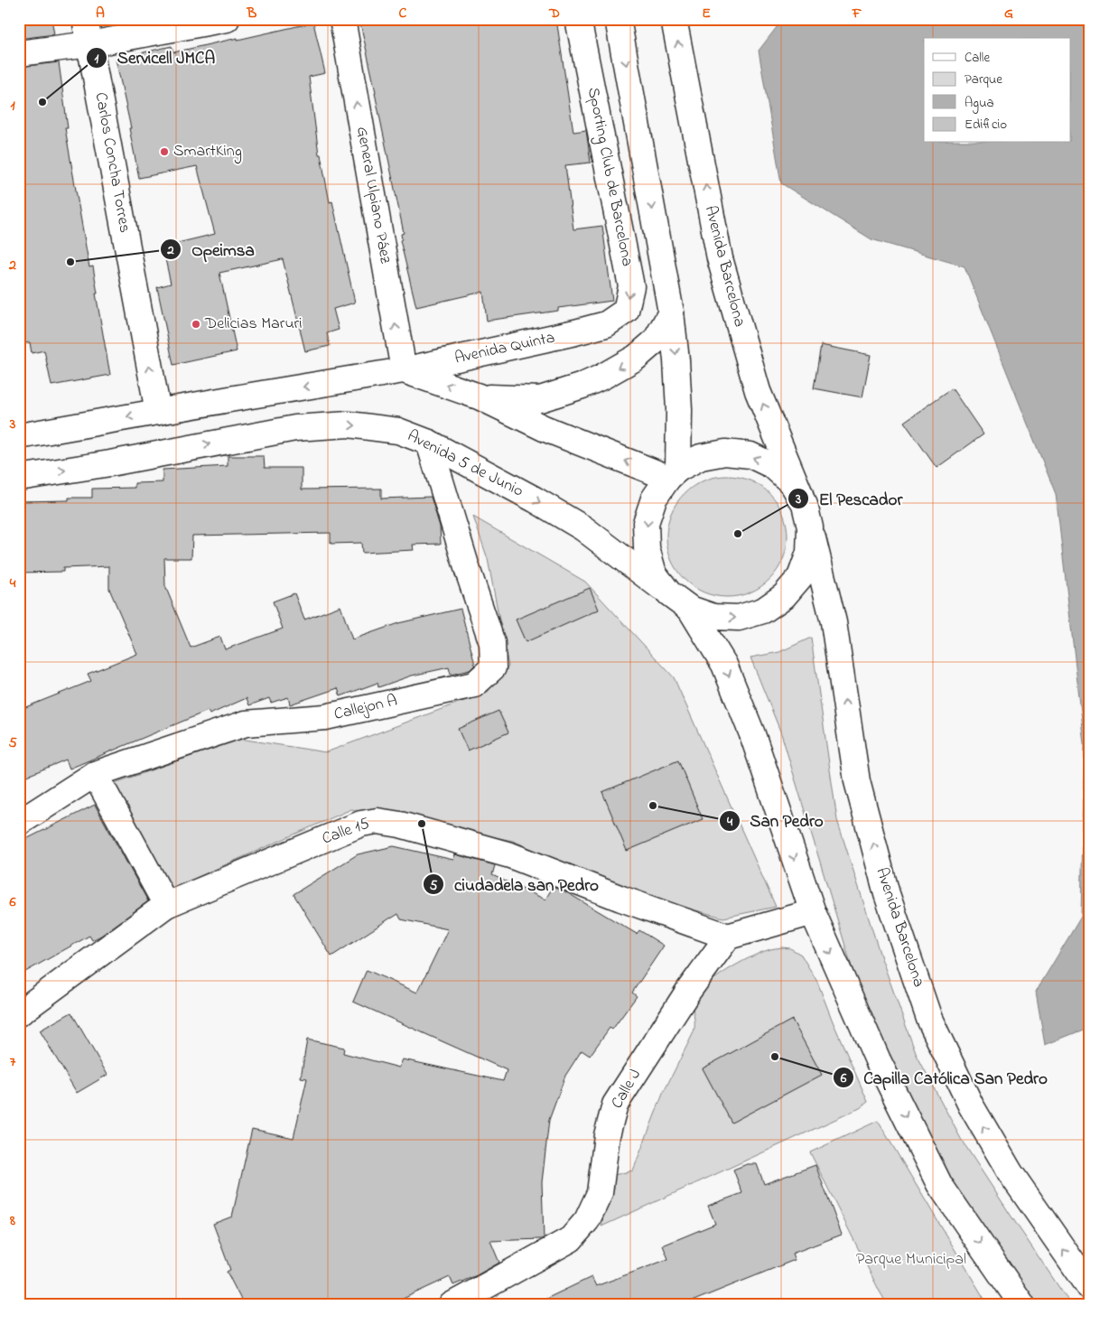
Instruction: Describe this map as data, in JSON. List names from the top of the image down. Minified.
{"streets":{"main road":["Carlos Concha Torres","Sporting Club de Barcelona","General Ulpiano Páez","Avenida Barcelona","Avenida Quinta","Avenida 5 de Junio","Callejon A","Calle 15","Calle J"]},"crossings":[["Sporting Club de Barcelona","Avenida Quinta"],["General Ulpiano Páez","Avenida Quinta"],["Avenida 5 de Junio","Callejon A"],["Calle 15","Calle J"]],"one_way":["Carlos Concha Torres","General Ulpiano Páez"],"parks":["Parque Municipal"],"places":["Servicell JMCA","SmartKing","Opeimsa","Delicias Maruri","El Pescador","San Pedro","ciudadela san Pedro","Capilla Católica San Pedro"],"legend":["Calle","Parque","Agua","Edificio"],"grid":{"columns":["A","B","C","D","E","F","G"],"rows":["1","2","3","4","5","6","7","8"]}}
